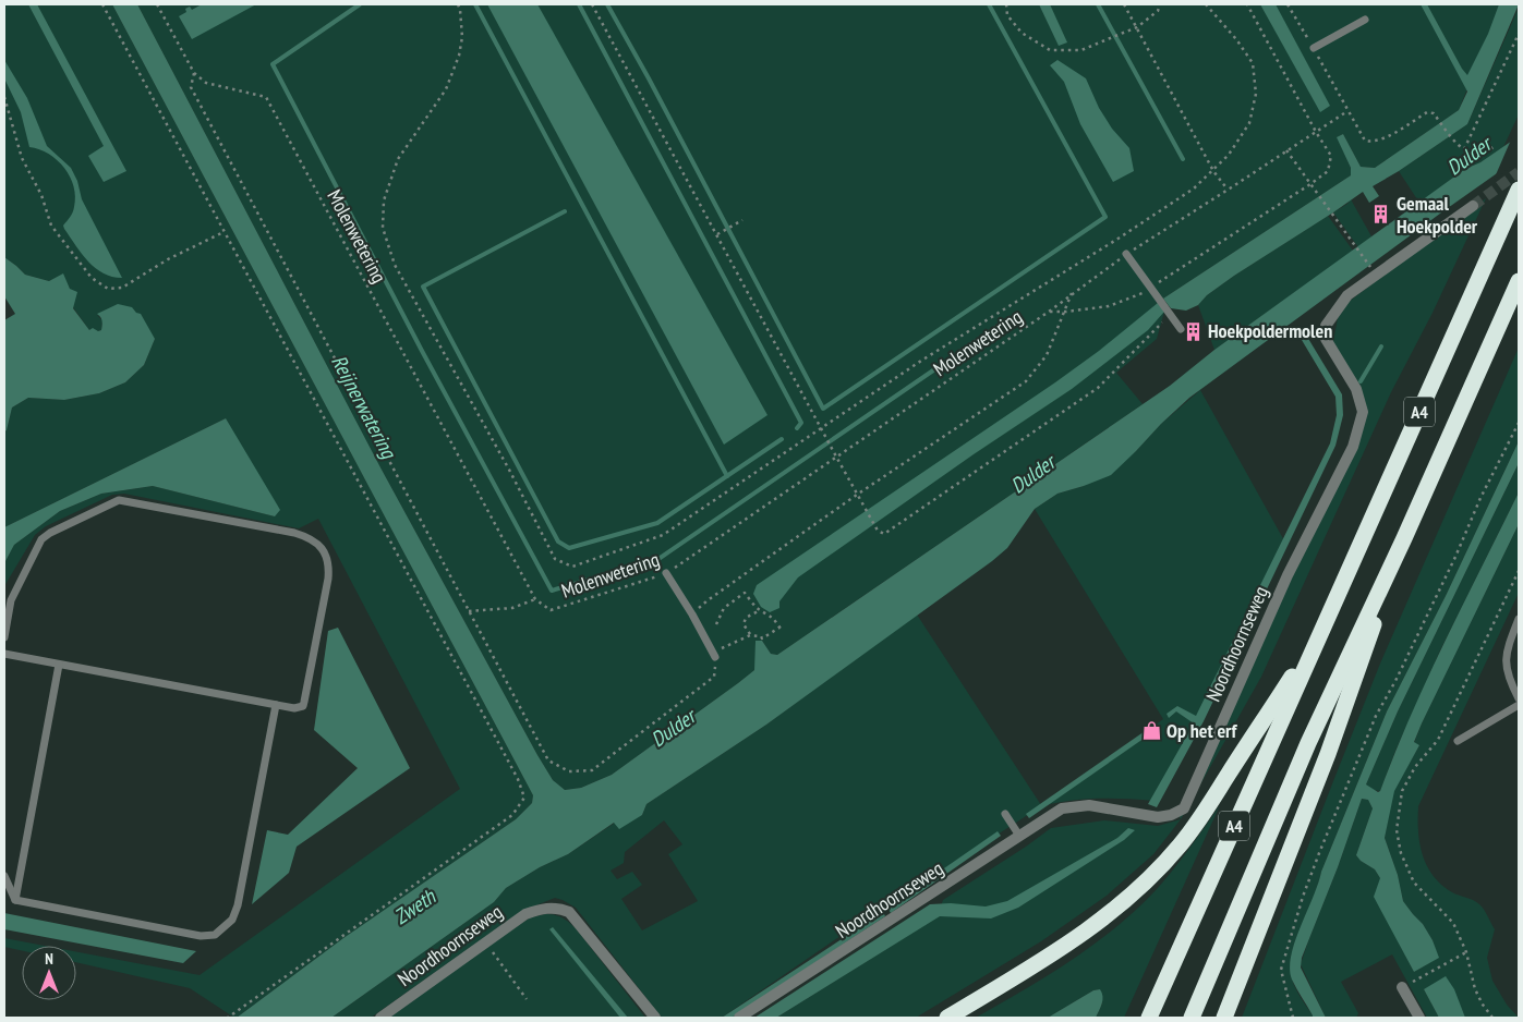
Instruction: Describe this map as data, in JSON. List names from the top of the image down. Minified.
{"streets":{"highway":["A4"],"street":["Noordhoornseweg"],"path":["Molenwetering"]},"water":["Dulder","Reijnerwatering","Zweth"],"places":{"building":["Gemaal Hoekpolder","Hoekpoldermolen"],"shop":["Op het erf"]},"north":"top"}
